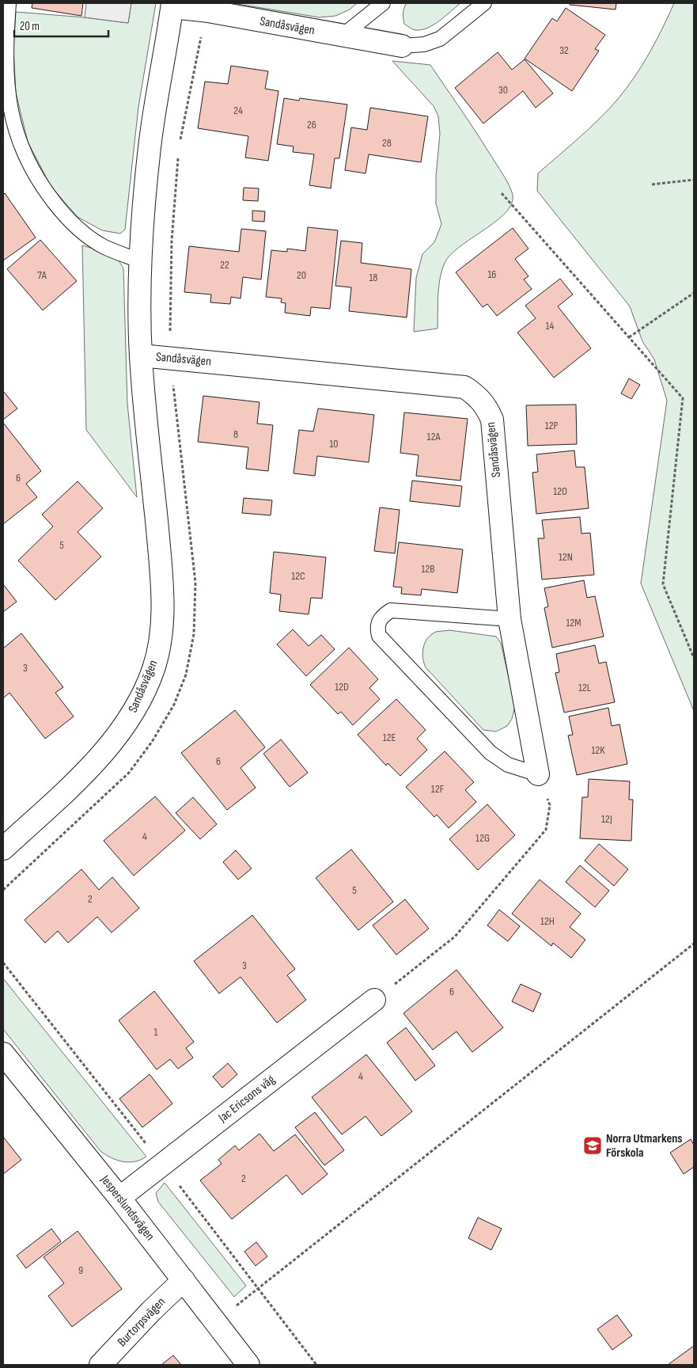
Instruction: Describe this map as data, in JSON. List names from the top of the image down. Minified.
{"streets":{"street":["Sandåsvägen","Jac Ericsons väg","Jesperslundsvägen","Burtorpsvägen"]},"crossings":[["Jac Ericsons väg","Jesperslundsvägen"],["Jesperslundsvägen","Burtorpsvägen"]],"places":{"school or university":["Norra Utmarkens Förskola"]},"house_numbers":["32","30","24","26","28","22","16","7A","20","18","14","12P","8","12A","10","6","12O","5","12N","12B","12C","12M","3","12D","12L","12E","12K","6","12F","12J","4","12G","5","2","12H","3","6","1","4","2","9"],"scale_bar":"20 m"}
